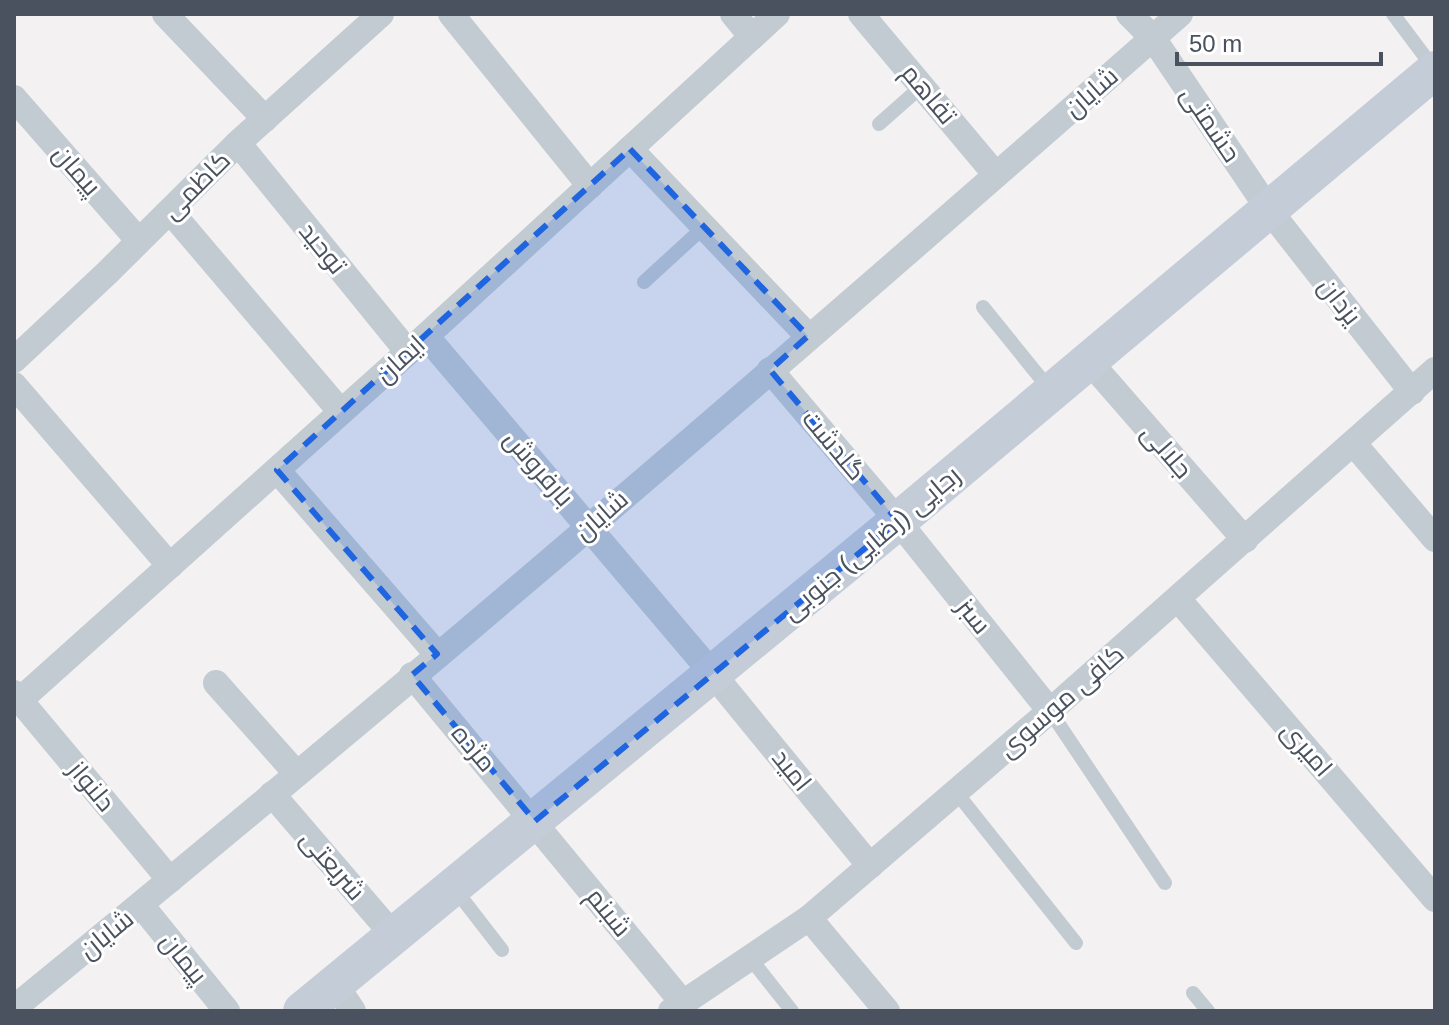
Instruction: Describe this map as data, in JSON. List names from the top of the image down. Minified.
{"streets":{"street":["شایان","تفاهم","حشمتی","پیمان","کاظمی","توحید","یزدان","ایمان","گلدشت","جلالی","بارفروش","رجایی (رضایی) جنوبی","سبز","کافی موسوی","مژده","امیری","امید","دلنواز","شریعتی","شبنم"]},"crossings":[["شایان","تفاهم"],["شایان","حشمتی"],["شایان","پیمان"],["شایان","گلدشت"],["شایان","بارفروش"],["شایان","مژده"],["شایان","دلنواز"],["شایان","شریعتی"],["حشمتی","یزدان"],["حشمتی","رجایی (رضایی) جنوبی"],["پیمان","کاظمی"],["کاظمی","توحید"],["توحید","ایمان"],["توحید","بارفروش"],["یزدان","رجایی (رضایی) جنوبی"],["یزدان","کافی موسوی"],["ایمان","بارفروش"],["ایمان","دلنواز"],["گلدشت","رجایی (رضایی) جنوبی"],["گلدشت","سبز"],["جلالی","رجایی (رضایی) جنوبی"],["جلالی","کافی موسوی"],["بارفروش","رجایی (رضایی) جنوبی"],["بارفروش","امید"],["رجایی (رضایی) جنوبی","سبز"],["رجایی (رضایی) جنوبی","مژده"],["رجایی (رضایی) جنوبی","امید"],["رجایی (رضایی) جنوبی","شریعتی"],["رجایی (رضایی) جنوبی","شبنم"],["سبز","کافی موسوی"],["کافی موسوی","امیری"],["کافی موسوی","امید"],["کافی موسوی","شبنم"],["مژده","شبنم"]],"scale_bar":"50 m"}
